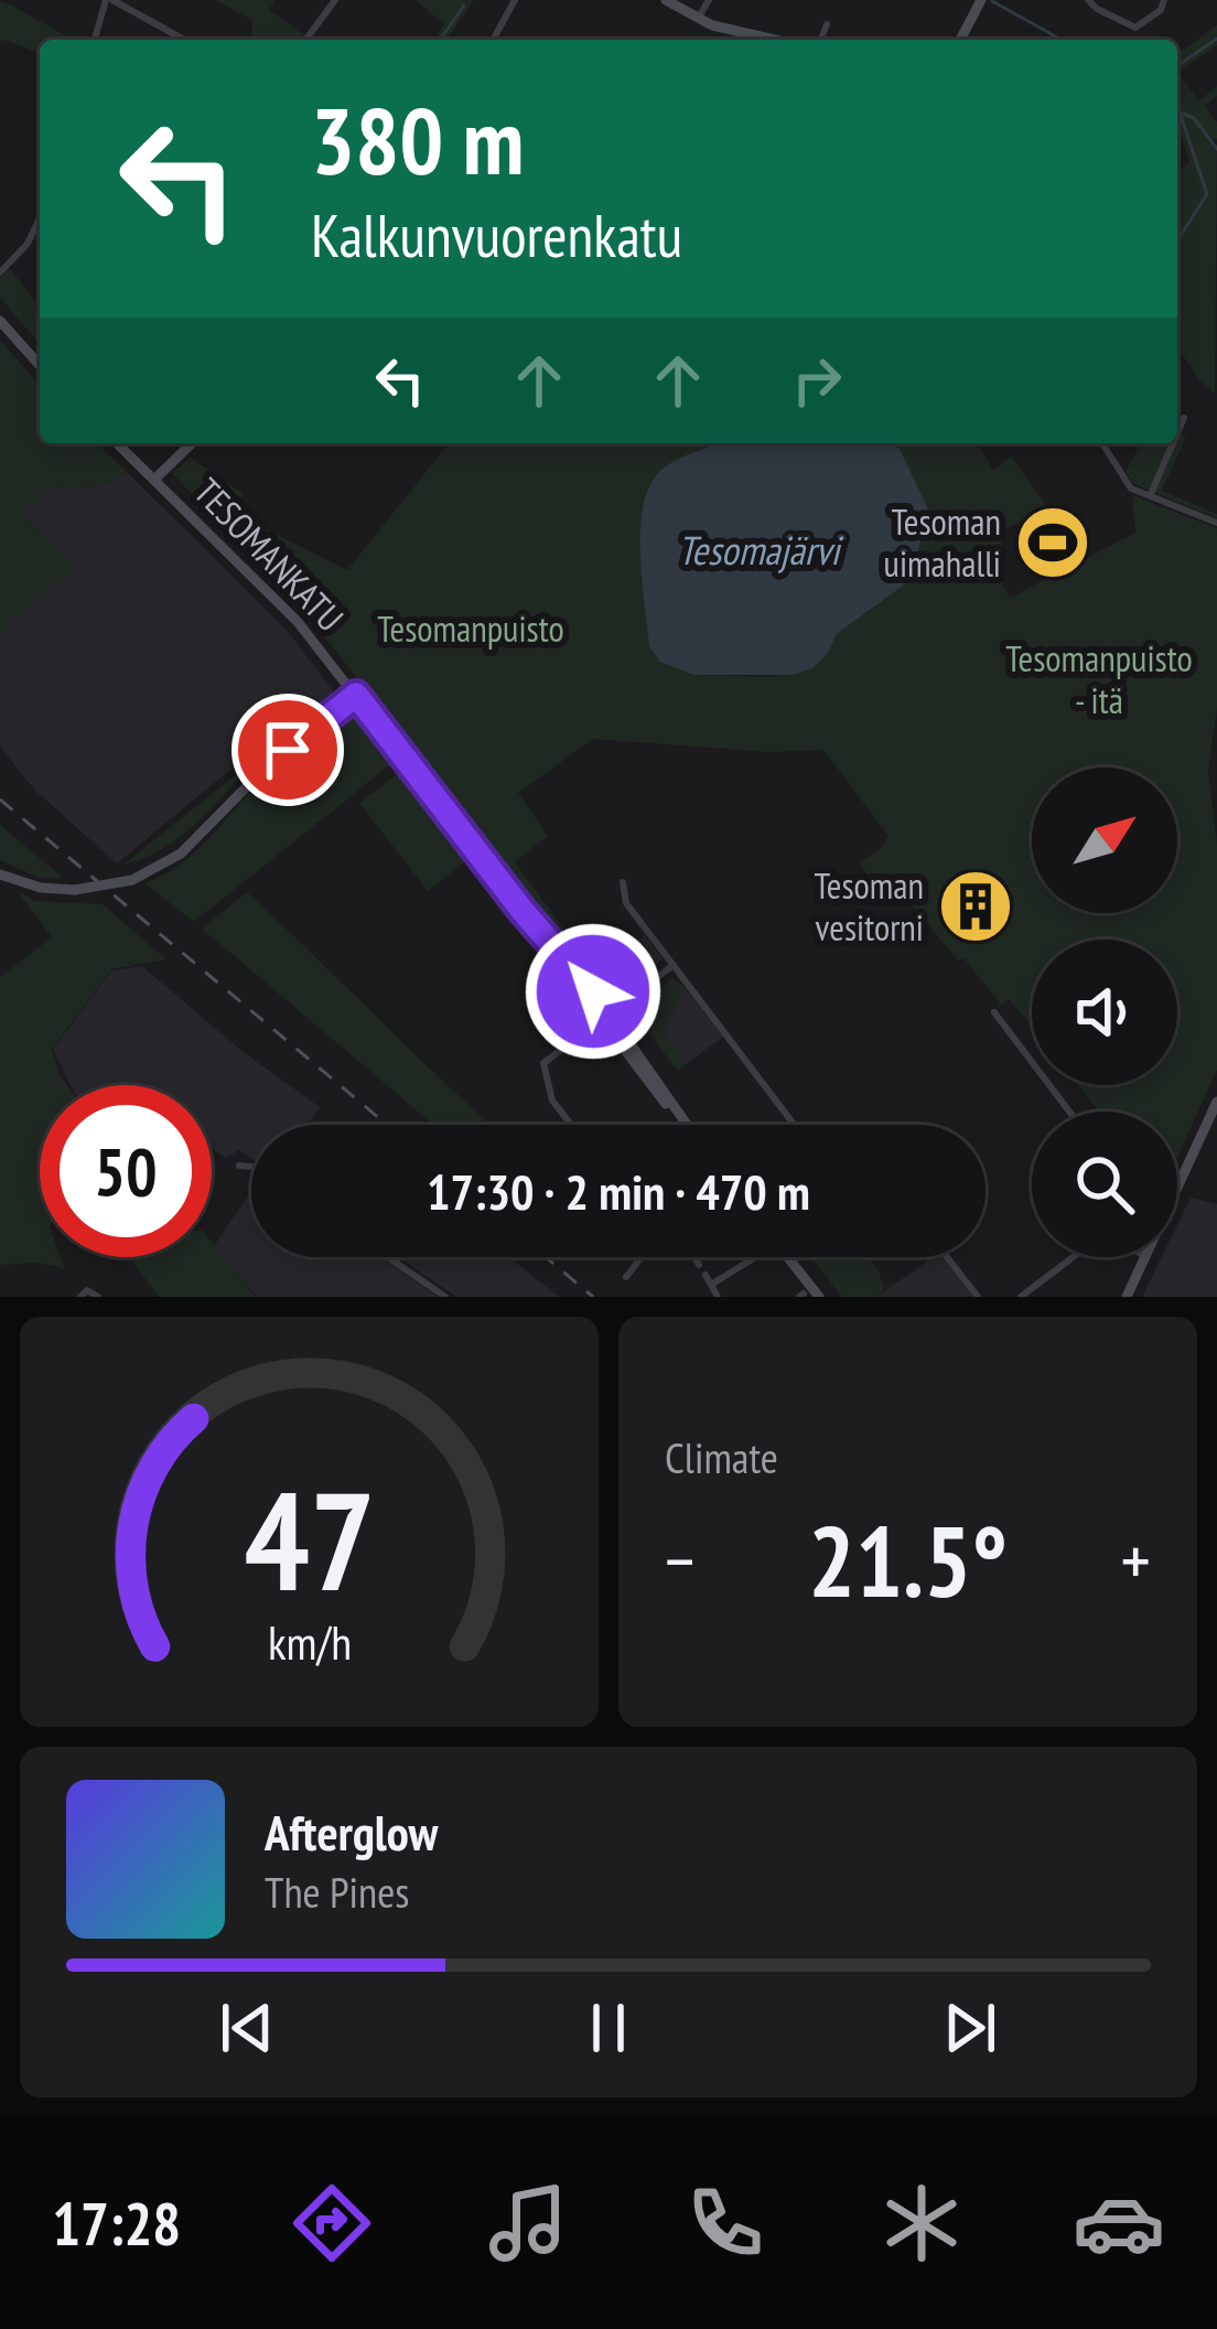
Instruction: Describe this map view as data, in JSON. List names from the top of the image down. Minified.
{"streets":{"main road":["TESOMANKATU"]},"water":["Tesomajärvi"],"parks":["Tesomanpuisto","Tesomanpuisto - itä"],"places":{"sports":["Tesoman uimahalli"],"building":["Tesoman vesitorni"]},"north":"top right","page":{"turn":["380 m","Kalkunvuorenkatu"],"limit":"50","trip":"17:30 · 2 min · 470 m","tile":"Climate","heat":["−","21.5°","+"],"song":["Afterglow","The Pines"],"tabs":"17:28","gauge":["47","km/h"]}}
